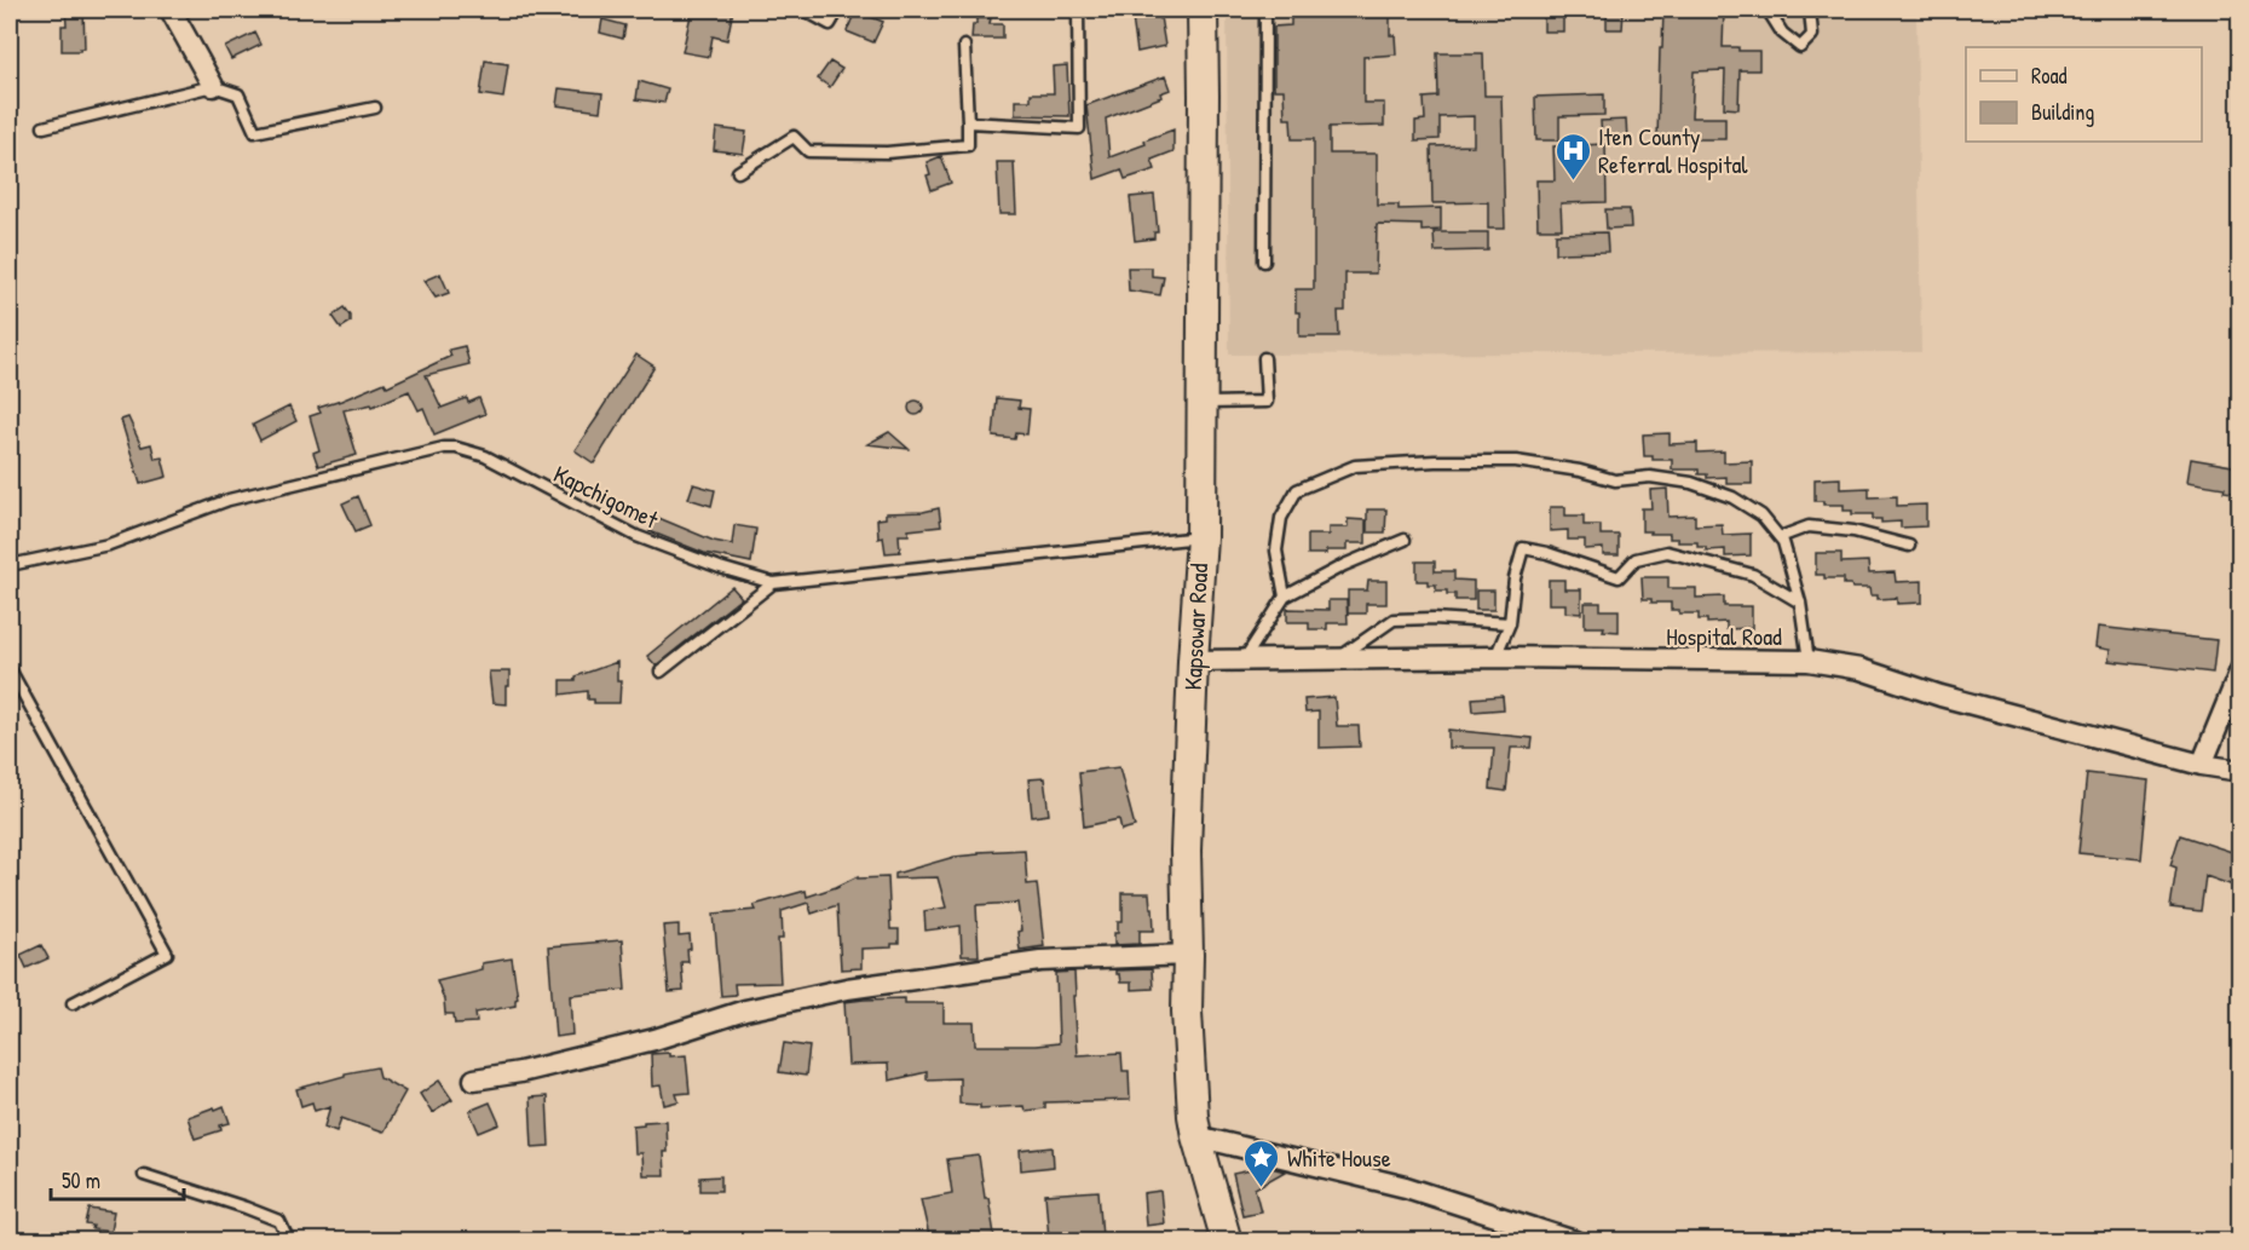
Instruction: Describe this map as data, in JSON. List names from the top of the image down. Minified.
{"streets":{"main road":["Kapsowar Road"],"street":["Hospital Road"],"lane":["Kapchigomet"]},"crossings":[["Kapchigomet","Kapsowar Road"],["Kapsowar Road","Hospital Road"]],"places":{"hospital":["Iten County Referral Hospital"],"place":["White House"]},"legend":["Road","Building"],"scale_bar":"50 m"}
